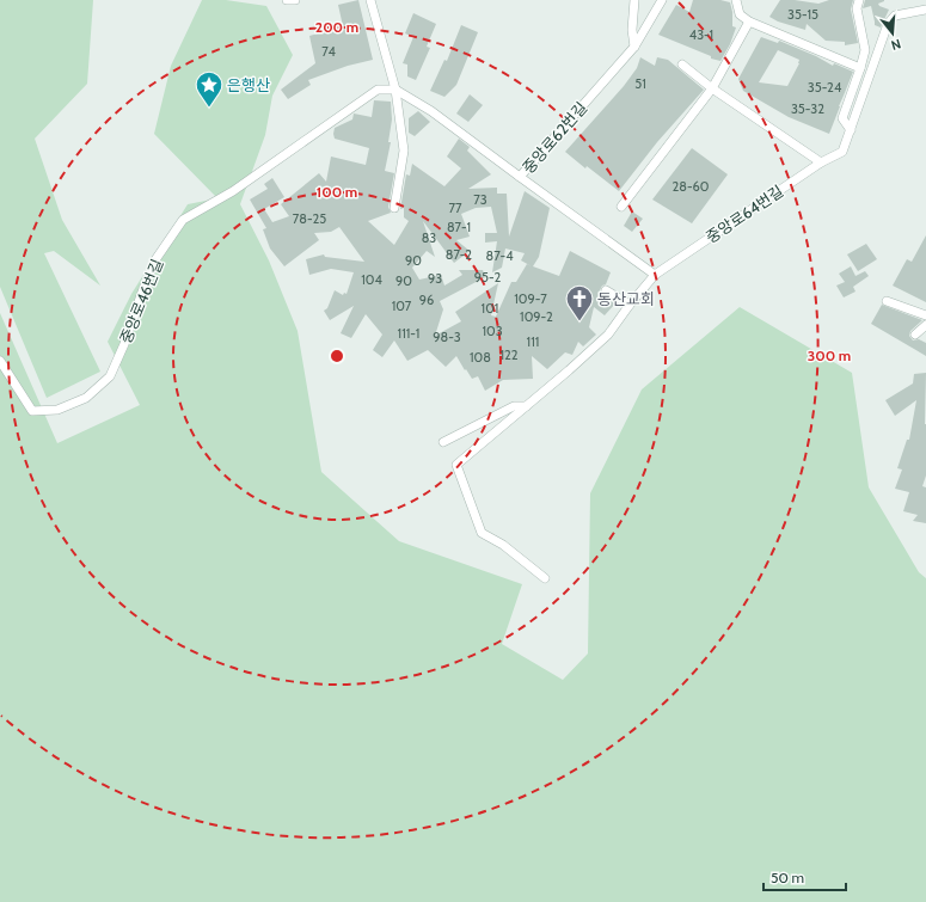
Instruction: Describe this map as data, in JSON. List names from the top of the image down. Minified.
{"streets":{"street":["중앙로62번길","중앙로64번길","중앙로46번길"]},"crossings":[["중앙로62번길","중앙로46번길"]],"places":{"place":["은행산"],"church":["동산교회"]},"house_numbers":["35-15","43-1","74","51","35-24","35-32","28-60","73","77","78-25","87-1","83","87-2","87-4","90","95-2","93","104","90","109-7","96","107","101","109-2","103","111-1","98-3","111","122","108"],"scale_bar":"50 m","north":"bottom","rings":["200 m","100 m","300 m"]}
